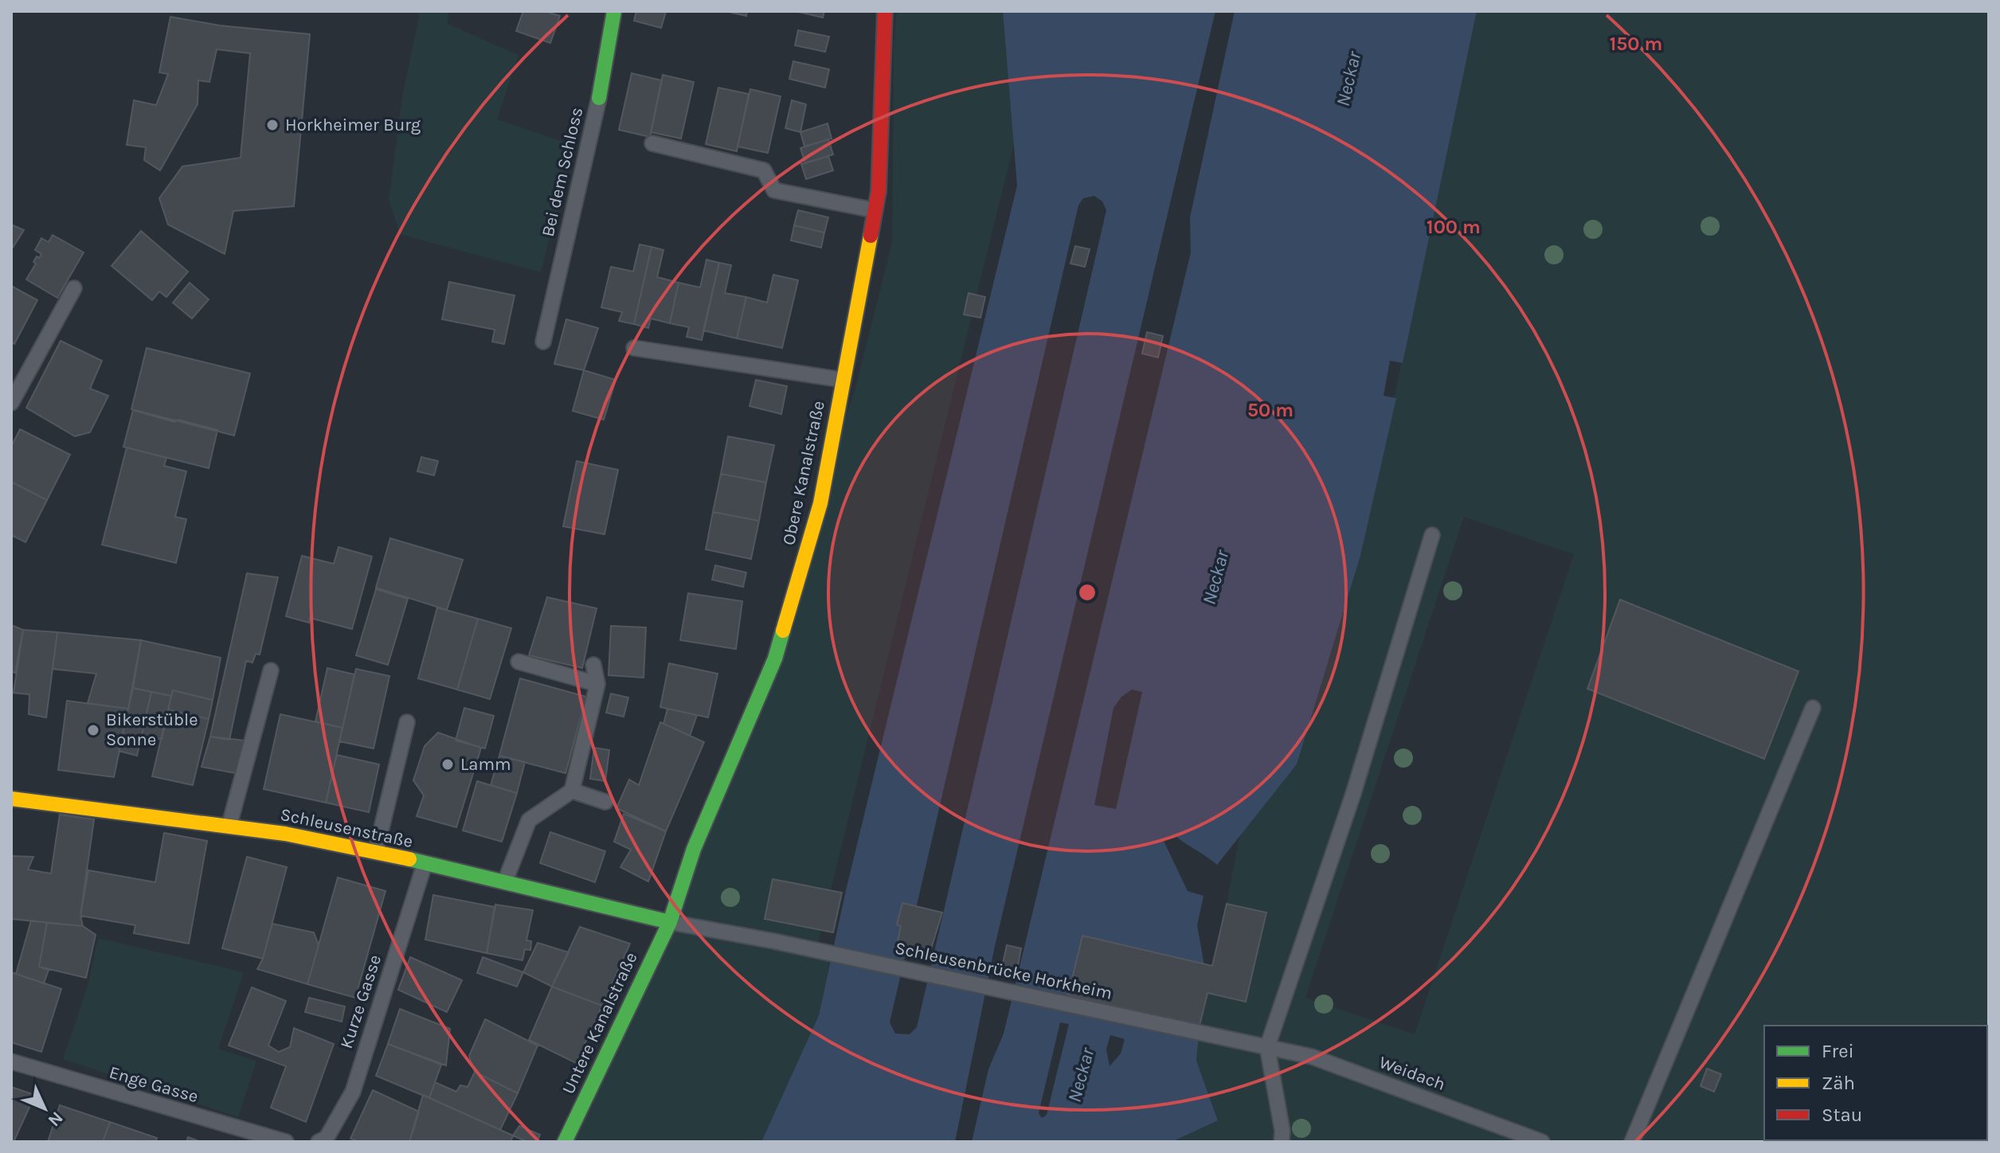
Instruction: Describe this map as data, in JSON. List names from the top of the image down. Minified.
{"streets":{"street":["Bei dem Schloss","Obere Kanalstraße","Schleusenstraße","Untere Kanalstraße"],"lane":["Schleusenbrücke Horkheim","Kurze Gasse","Weidach","Enge Gasse"]},"crossings":[["Obere Kanalstraße","Schleusenstraße"],["Obere Kanalstraße","Schleusenbrücke Horkheim"],["Obere Kanalstraße","Untere Kanalstraße"],["Schleusenstraße","Schleusenbrücke Horkheim"],["Schleusenstraße","Kurze Gasse"],["Schleusenstraße","Untere Kanalstraße"],["Schleusenbrücke Horkheim","Untere Kanalstraße"],["Schleusenbrücke Horkheim","Weidach"]],"water":["Neckar"],"places":["Horkheimer Burg","Bikerstüble Sonne","Lamm"],"legend":["Frei","Zäh","Stau"],"north":"bottom right","rings":["150 m","100 m","50 m"]}
